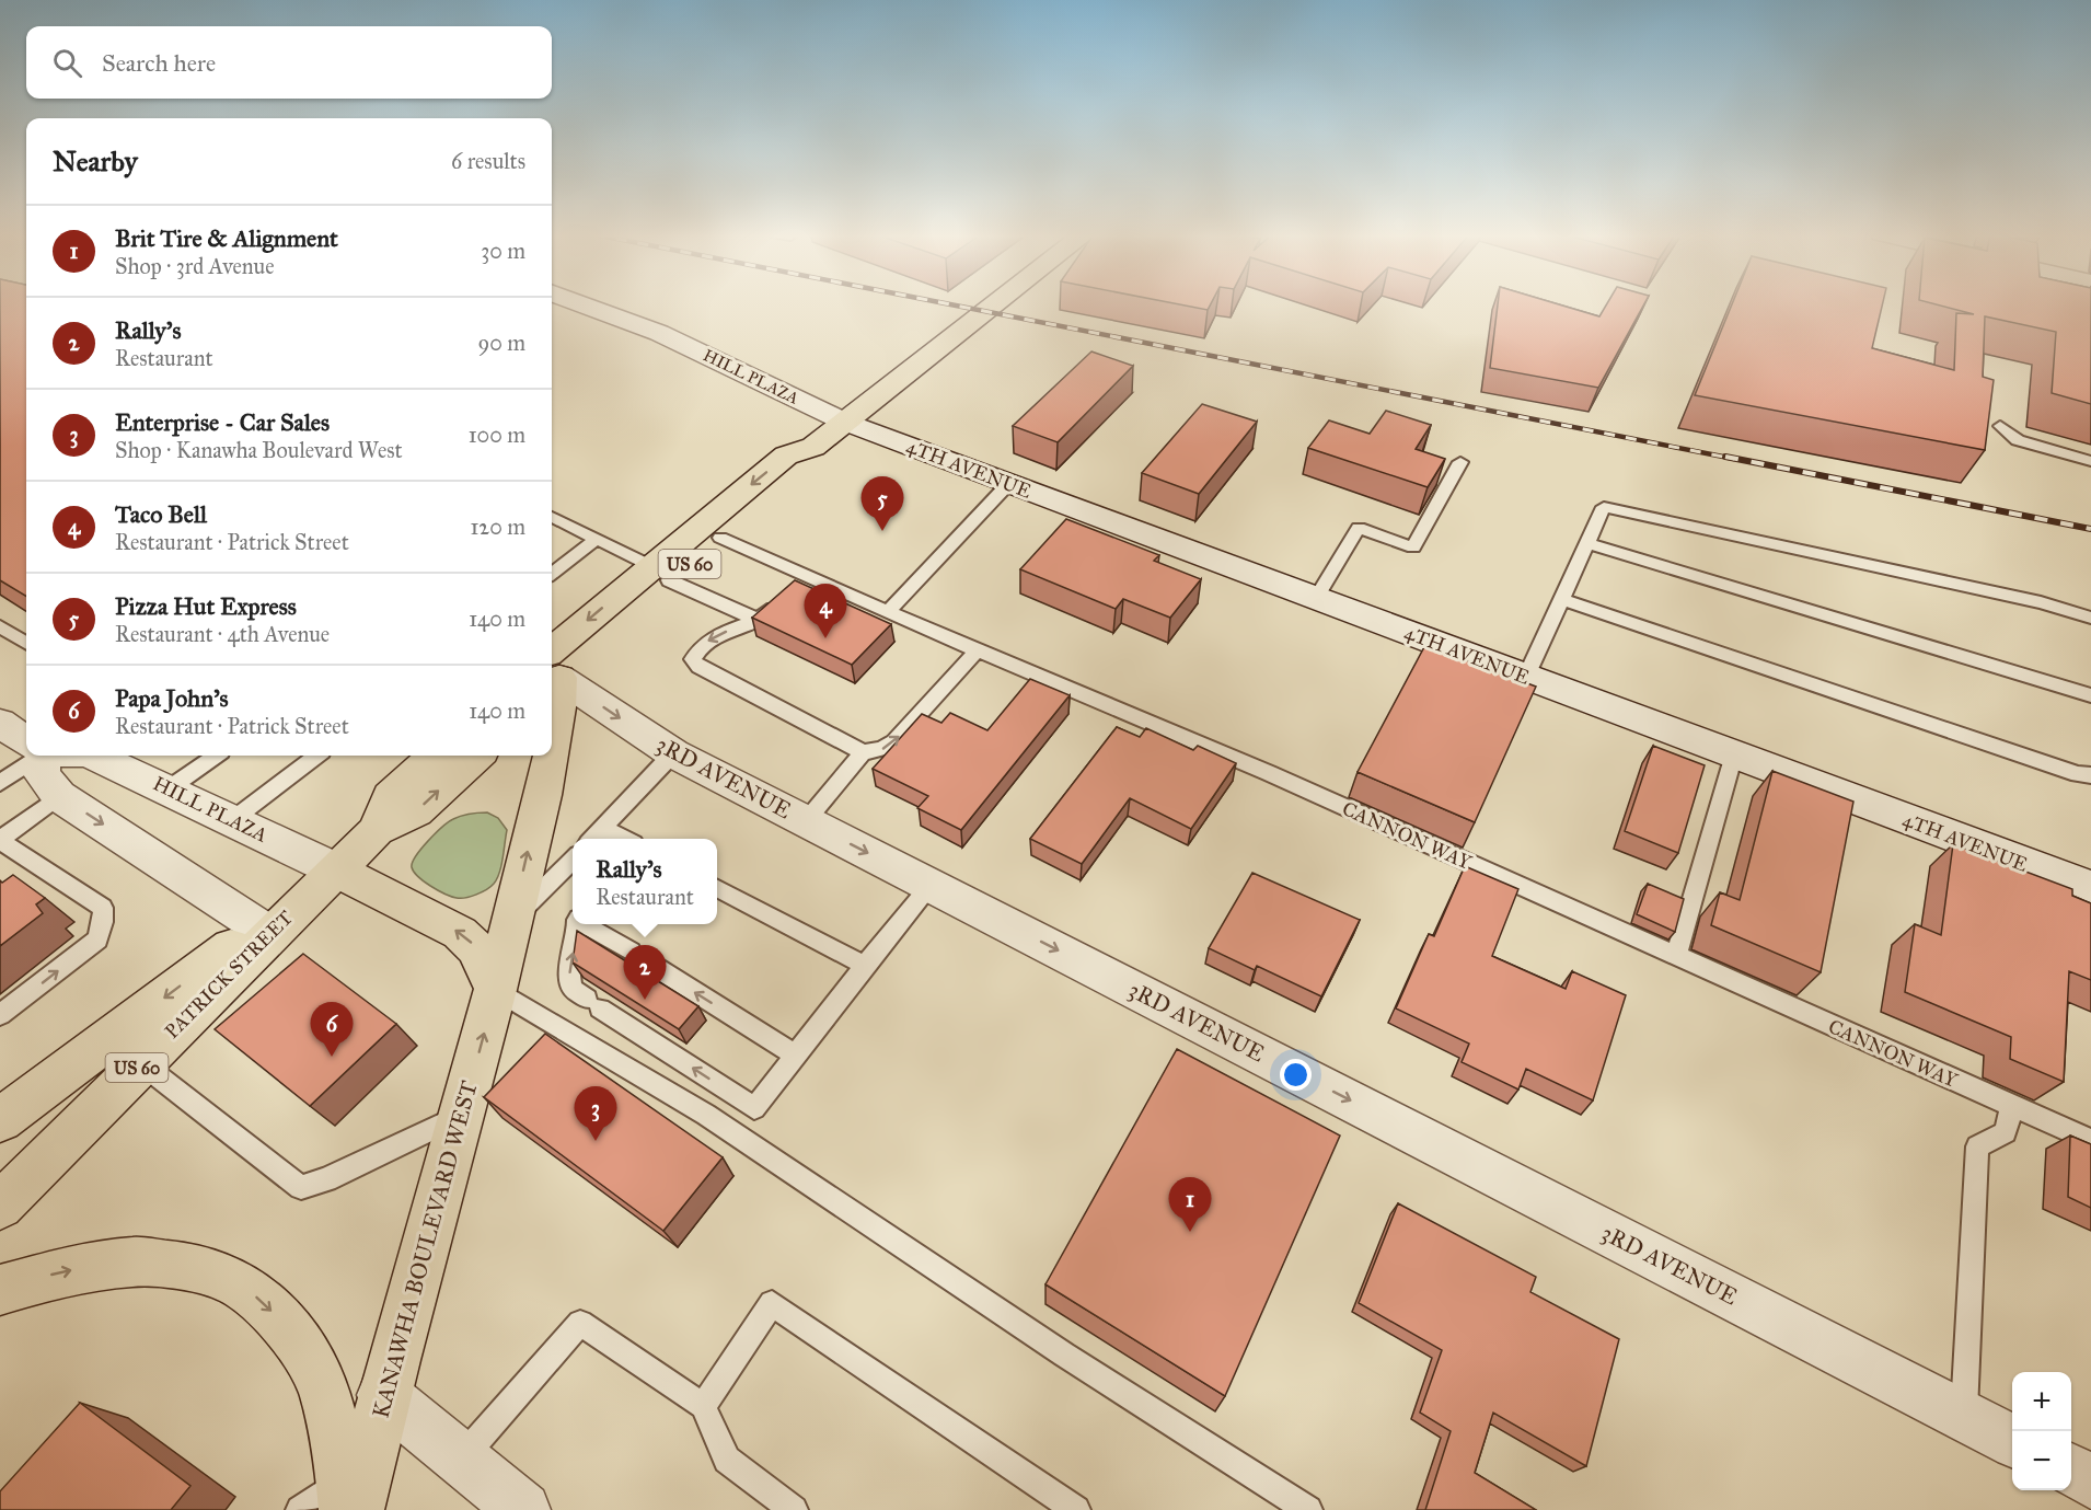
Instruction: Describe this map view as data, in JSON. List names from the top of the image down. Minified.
{"streets":{"main road":["US 60","PATRICK STREET","KANAWHA BOULEVARD WEST"],"street":["HILL PLAZA","4TH AVENUE","3RD AVENUE"],"lane":["CANNON WAY"]},"crossings":[["HILL PLAZA","4TH AVENUE"],["HILL PLAZA","US 60"],["HILL PLAZA","PATRICK STREET"],["4TH AVENUE","US 60"],["US 60","CANNON WAY"]],"one_way":["3RD AVENUE","KANAWHA BOULEVARD WEST"],"page":{"search":"Search here","heading":["Nearby","6 results"],"list":[{"mark":"1","name":"Brit Tire & Alignment","note":"Shop · 3rd Avenue","value":"30 m"},{"mark":"2","name":"Rally's","note":"Restaurant","value":"90 m"},{"mark":"3","name":"Enterprise - Car Sales","note":"Shop · Kanawha Boulevard West","value":"100 m"},{"mark":"4","name":"Taco Bell","note":"Restaurant · Patrick Street","value":"120 m"},{"mark":"5","name":"Pizza Hut Express","note":"Restaurant · 4th Avenue","value":"140 m"},{"mark":"6","name":"Papa John's","note":"Restaurant · Patrick Street","value":"140 m"}],"pins":["5","4","2","6","3","1"],"popup":["Rally's","Restaurant"],"map_buttons":["+","−"]}}
